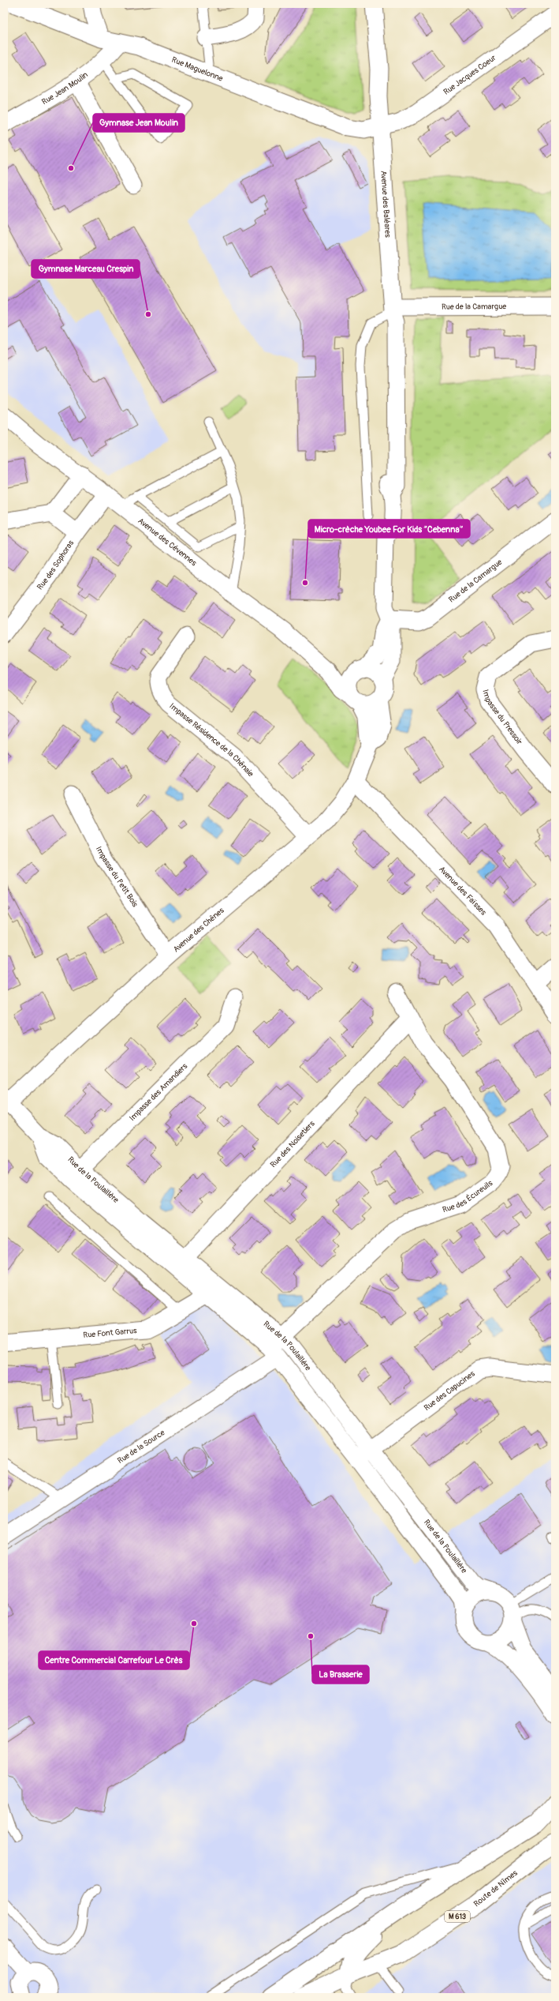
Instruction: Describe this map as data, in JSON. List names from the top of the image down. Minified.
{"streets":{"main road":["Route de Nîmes","M 613"],"street":["Rue Maguelonne","Rue Jacques Coeur","Rue Jean Moulin","Avenue des Baléares","Rue de la Camargue","Avenue des Cévennes","Rue des Sophoras","Impasse du Pressoir","Impasse Résidence de la Chênaie","Impasse du Petit Bois","Avenue des Faïsses","Avenue des Chênes","Impasse des Amandiers","Rue des Noisetiers","Rue de la Poulaillère","Rue des Écureuils","Rue Font Garrus","Rue des Capucines","Rue de la Source"]},"crossings":[["Rue Maguelonne","Rue Jacques Coeur"],["Rue Maguelonne","Rue Jean Moulin"],["Rue Maguelonne","Avenue des Baléares"],["Rue Jacques Coeur","Avenue des Baléares"],["Avenue des Baléares","Rue de la Camargue"],["Avenue des Baléares","Avenue des Cévennes"],["Avenue des Baléares","Avenue des Chênes"],["Avenue des Cévennes","Rue des Sophoras"],["Avenue des Cévennes","Avenue des Chênes"],["Impasse Résidence de la Chênaie","Avenue des Chênes"],["Impasse du Petit Bois","Avenue des Chênes"],["Avenue des Faïsses","Avenue des Chênes"],["Avenue des Chênes","Rue de la Poulaillère"],["Impasse des Amandiers","Rue de la Poulaillère"],["Rue des Noisetiers","Rue de la Poulaillère"],["Rue des Noisetiers","Rue des Écureuils"],["Rue de la Poulaillère","Rue des Écureuils"],["Rue de la Poulaillère","Rue Font Garrus"],["Rue de la Poulaillère","Rue des Capucines"],["Rue de la Poulaillère","Rue de la Source"],["Rue des Écureuils","Rue de la Source"]],"places":["Gymnase Jean Moulin","Gymnase Marceau Crespin","Micro-crèche Youbee For Kids “Cebenna”","Centre Commercial Carrefour Le Crès","La Brasserie"]}
